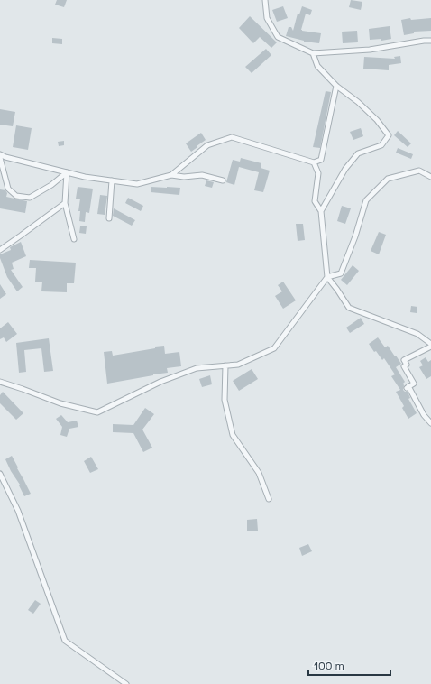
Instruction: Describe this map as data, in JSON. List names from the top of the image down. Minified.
{"scale_bar":"100 m"}
